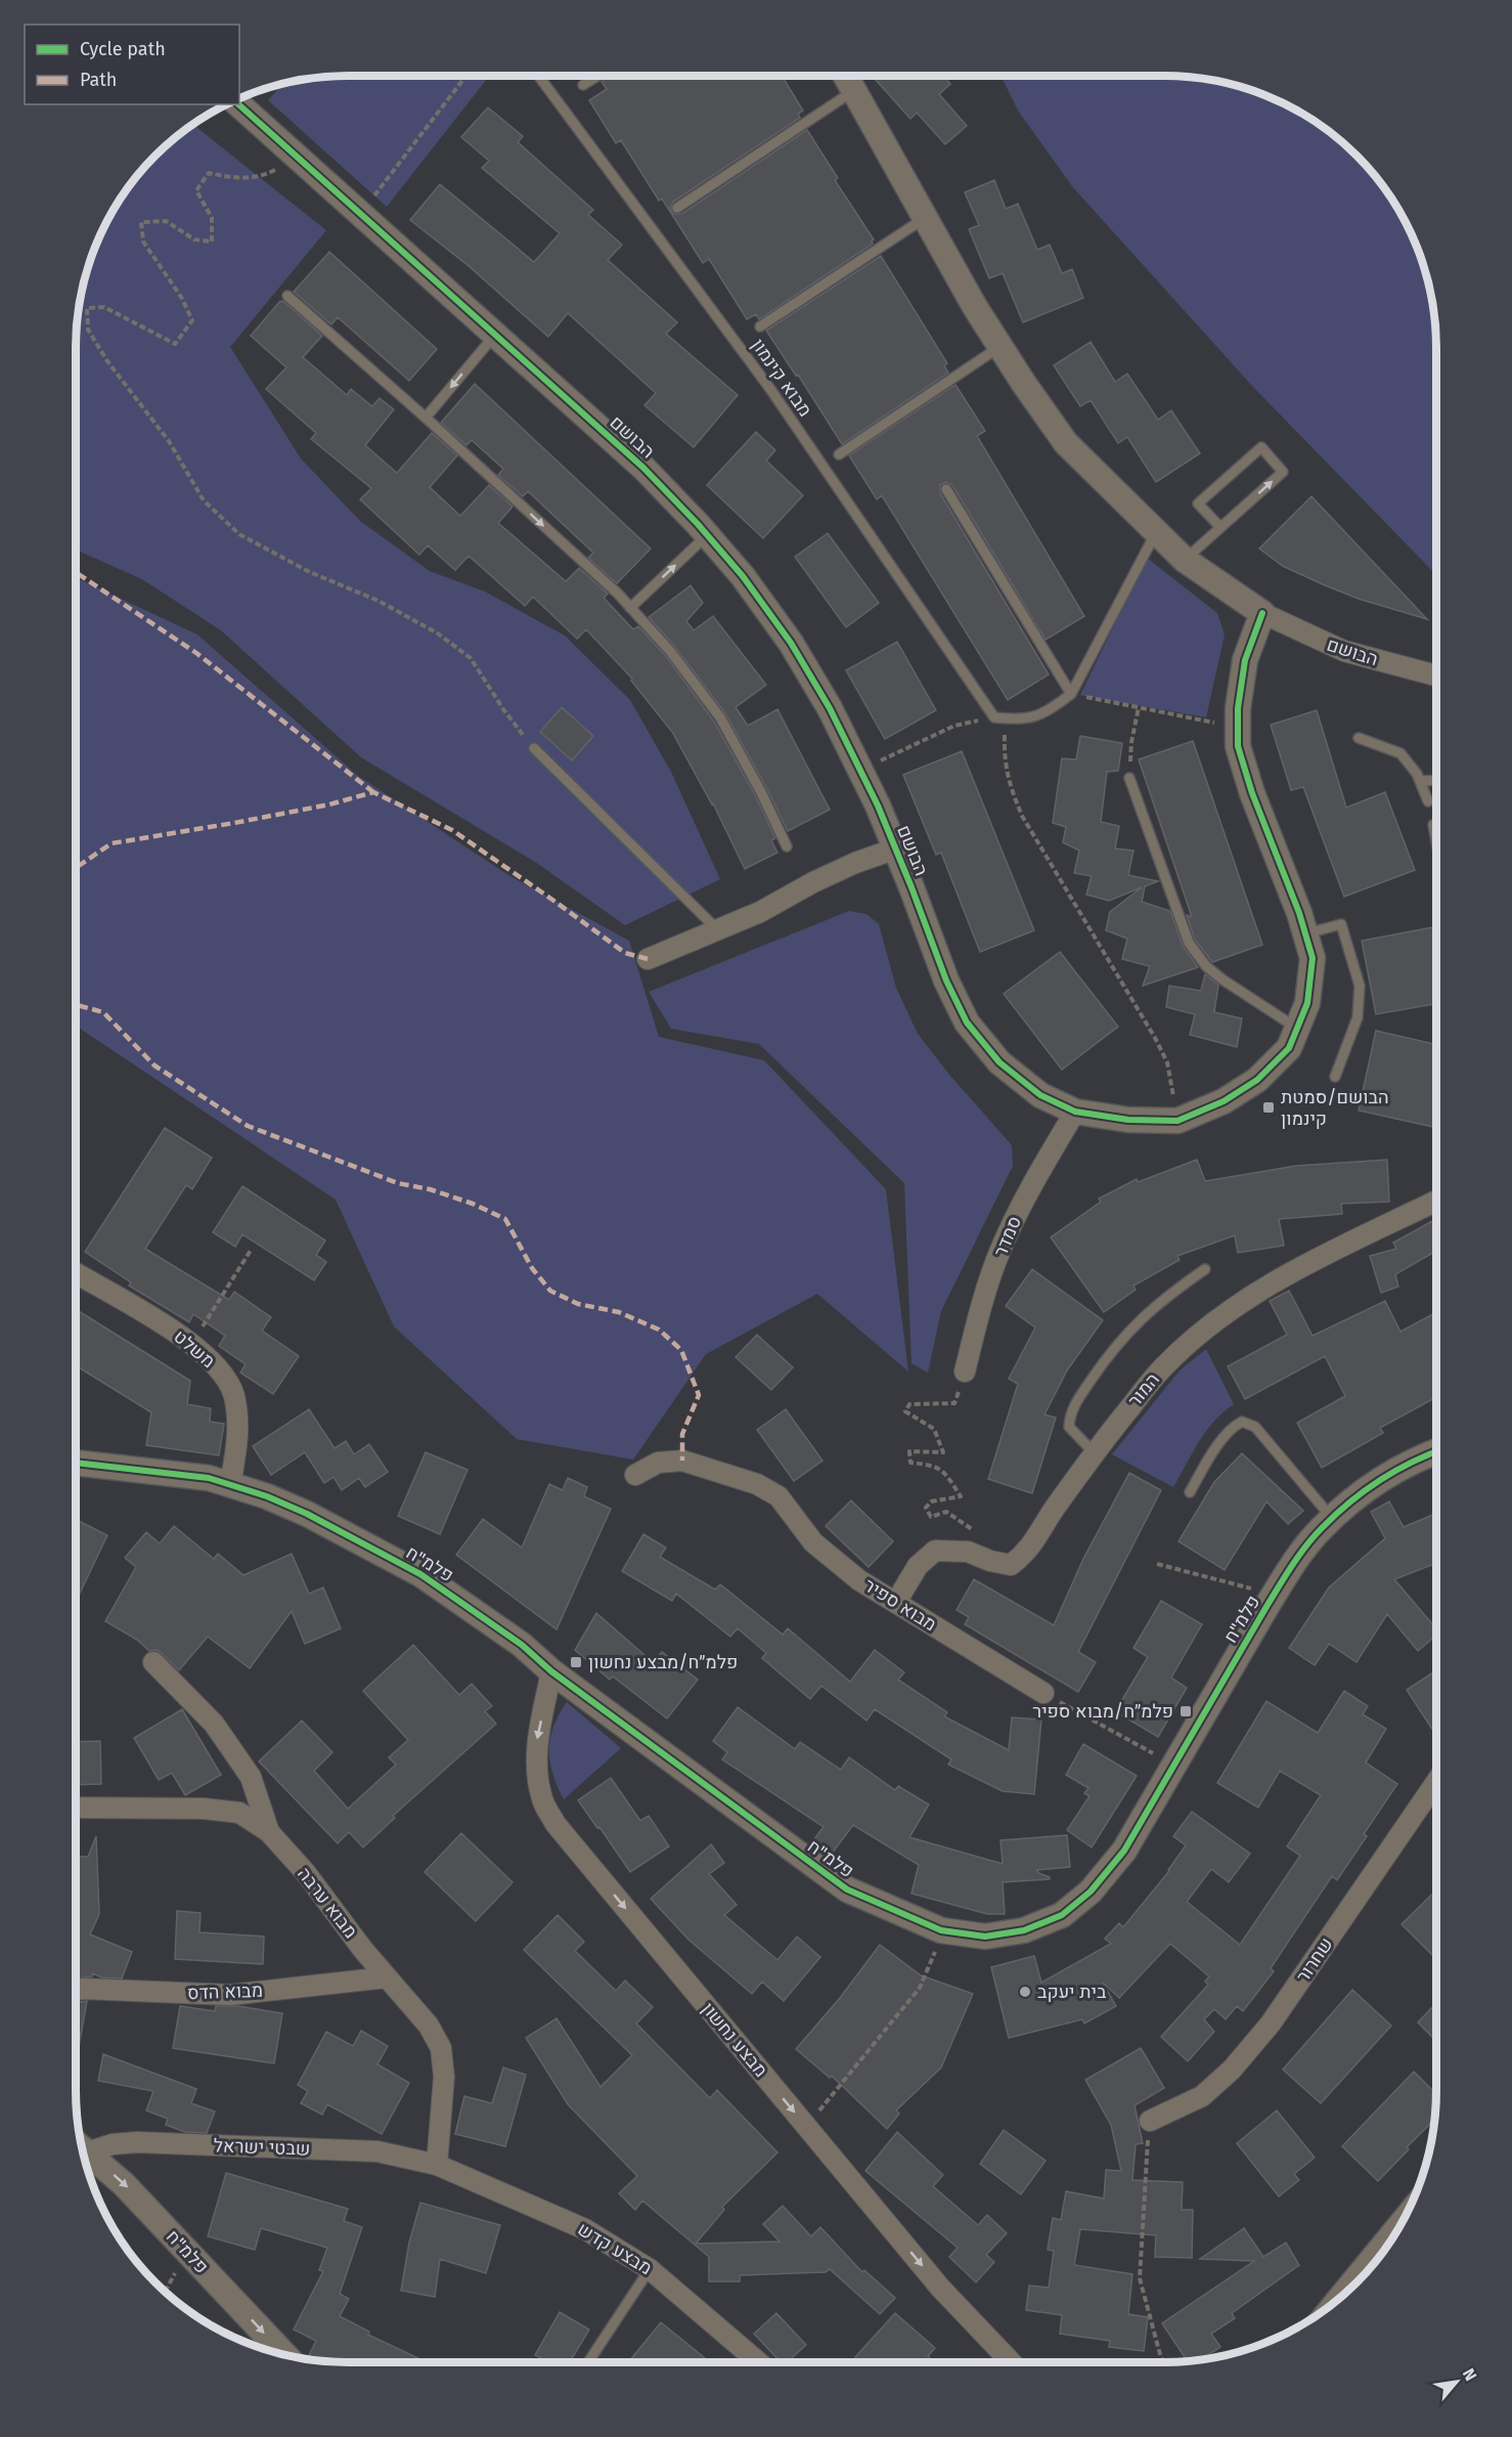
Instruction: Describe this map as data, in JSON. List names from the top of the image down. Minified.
{"streets":{"street":["הבושם","סמדר","משלט","המור","פלמ\"ח","מבוא ספיר","מבוא ערבה","שחרור","מבוא הדס","מבצע נחשון","שבטי ישראל","מבצע קדש"],"lane":["מבוא קינמון"]},"crossings":[["הבושם","סמדר"],["משלט","פלמ\"ח"],["פלמ\"ח","מבצע נחשון"],["מבוא ערבה","מבוא הדס"],["מבוא ערבה","שבטי ישראל"],["מבוא ערבה","מבצע קדש"],["שבטי ישראל","מבצע קדש"]],"one_way":["מבצע נחשון"],"places":{"transit":["הבושם/סמטת קינמון","פלמ״ח/מבצע נחשון","פלמ״ח/מבוא ספיר"],"other":["בית יעקב"]},"legend":["Cycle path","Path"],"north":"top right"}
